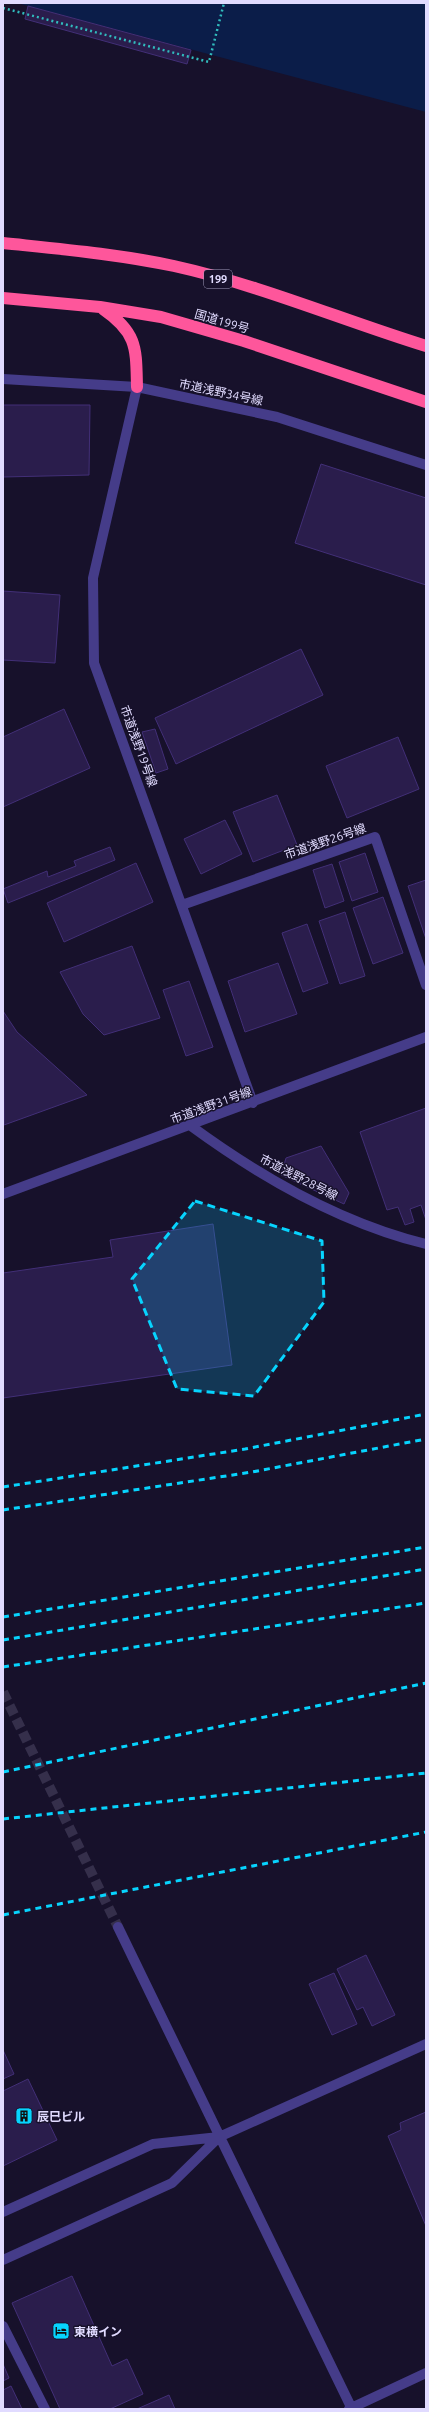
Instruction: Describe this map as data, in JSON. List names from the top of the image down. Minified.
{"streets":{"highway":["199","国道199号"],"street":["市道浅野34号線","市道浅野19号線","市道浅野26号線","市道浅野31号線","市道浅野28号線"]},"crossings":[["市道浅野34号線","市道浅野19号線"],["市道浅野19号線","市道浅野26号線"],["市道浅野19号線","市道浅野31号線"],["市道浅野31号線","市道浅野28号線"]],"places":{"building":["辰巳ビル"],"hotel":["東横イン"]}}
